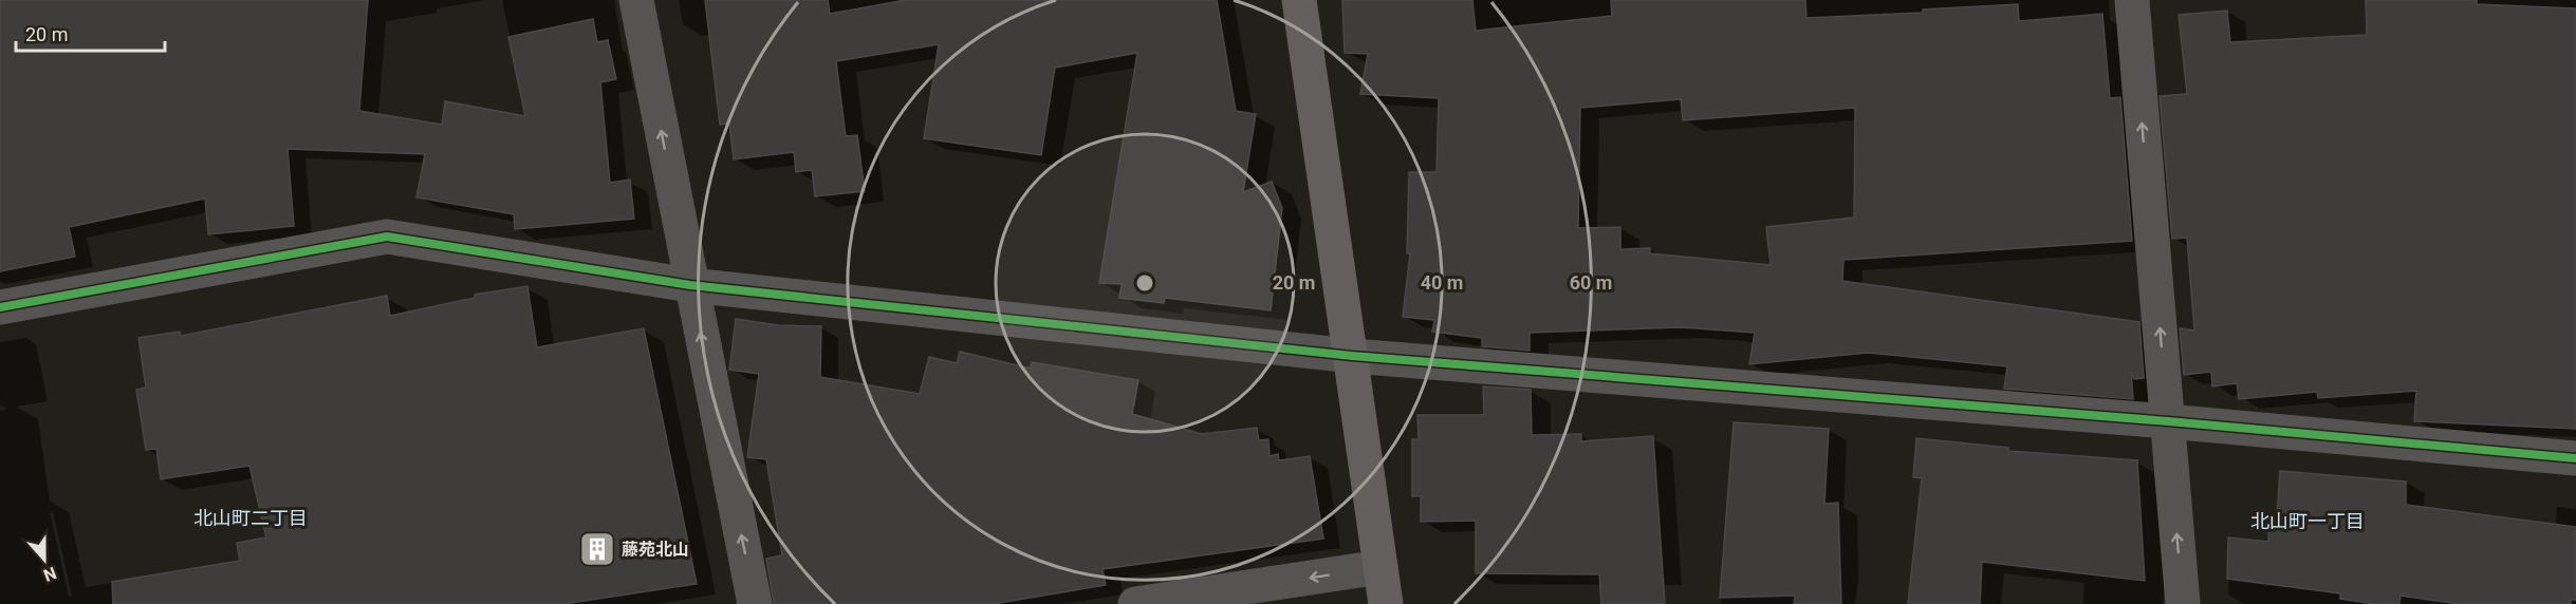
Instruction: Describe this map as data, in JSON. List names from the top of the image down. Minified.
{"districts":["北山町二丁目","北山町一丁目"],"places":{"building":["藤苑北山"]},"scale_bar":"20 m","north":"bottom","rings":["20 m","40 m","60 m"]}
